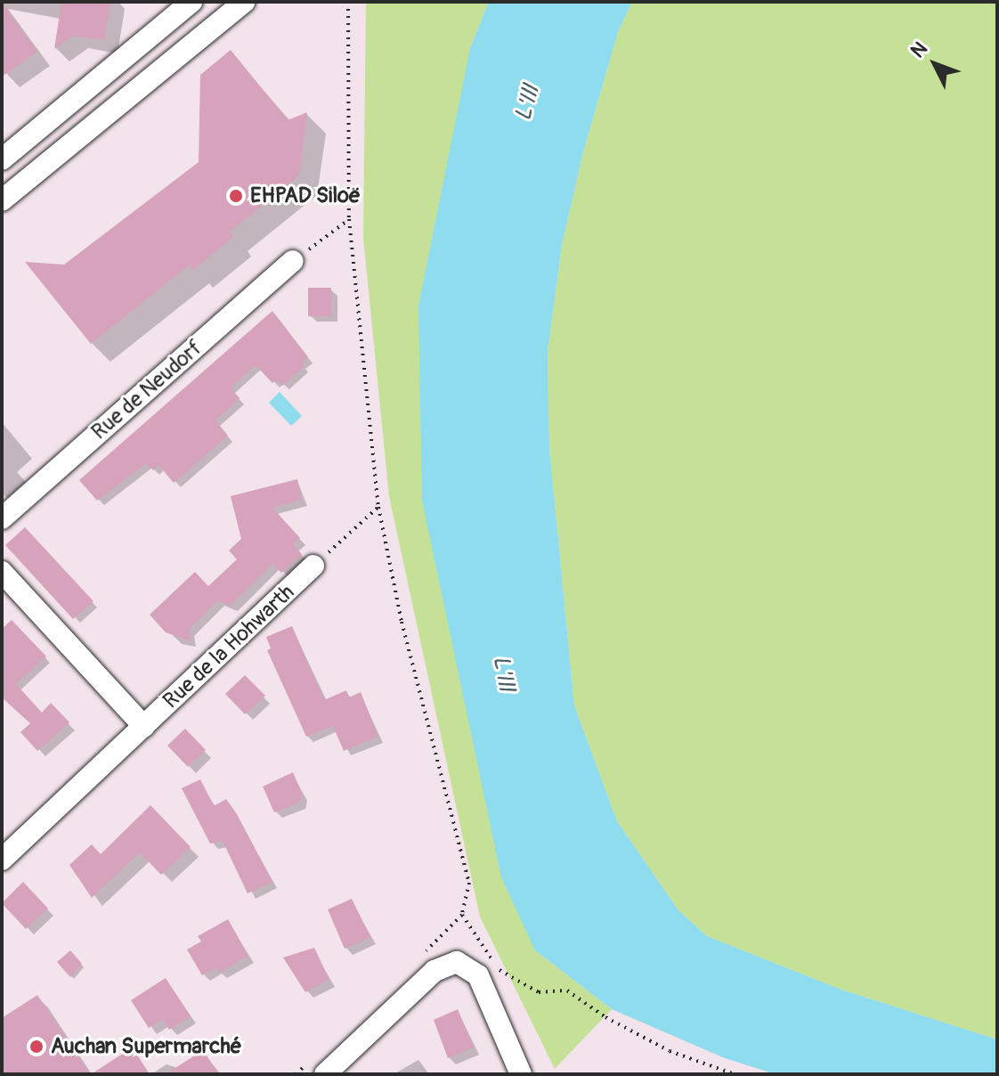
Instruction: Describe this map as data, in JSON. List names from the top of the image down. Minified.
{"streets":{"street":["Rue de Neudorf","Rue de la Hohwarth"]},"water":["L'Ill"],"places":["EHPAD Siloë","Auchan Supermarché"],"north":"top left"}
